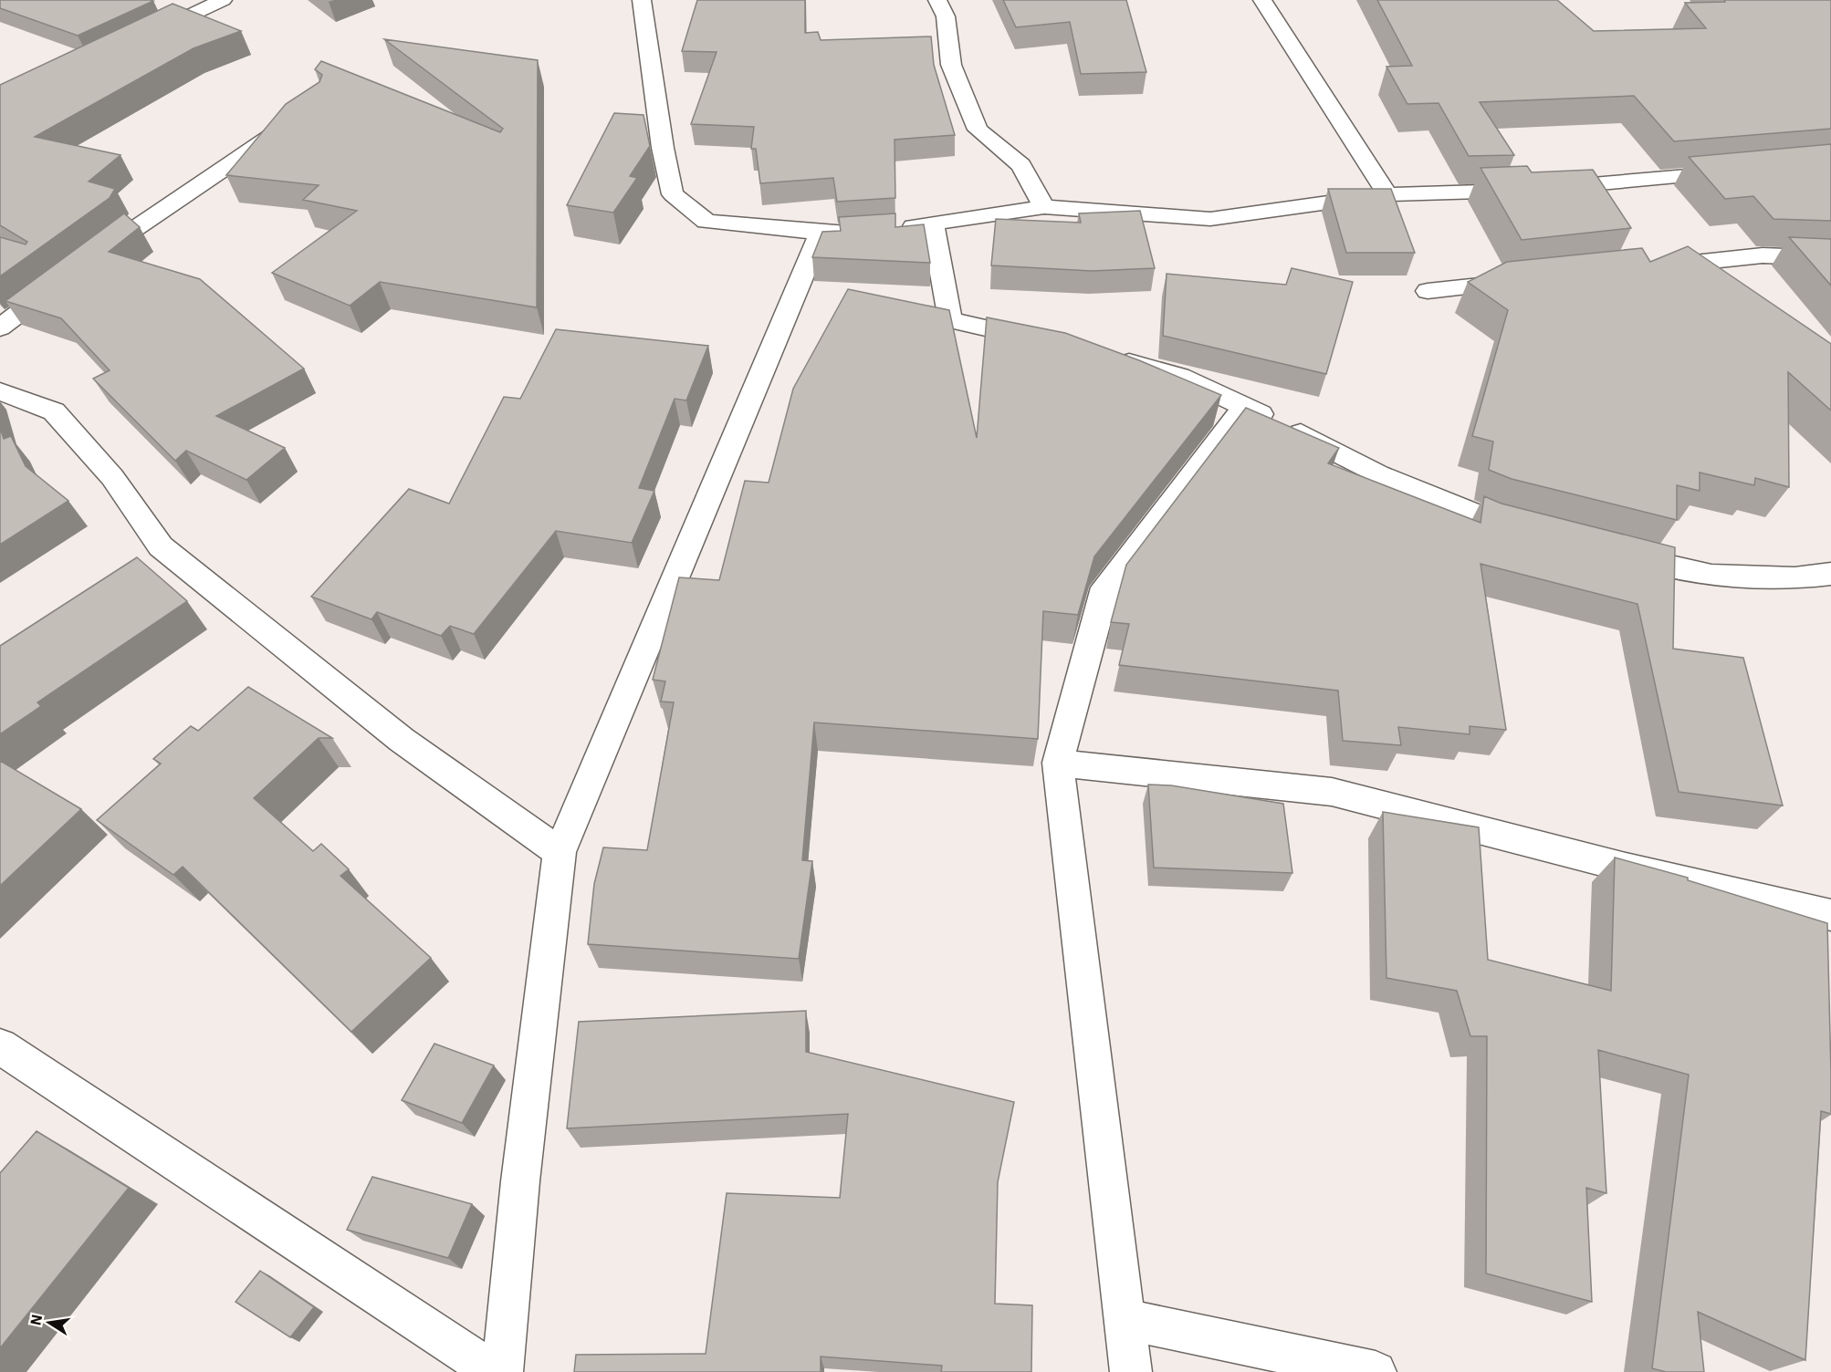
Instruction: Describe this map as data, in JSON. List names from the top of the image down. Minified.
{"north":"left"}
